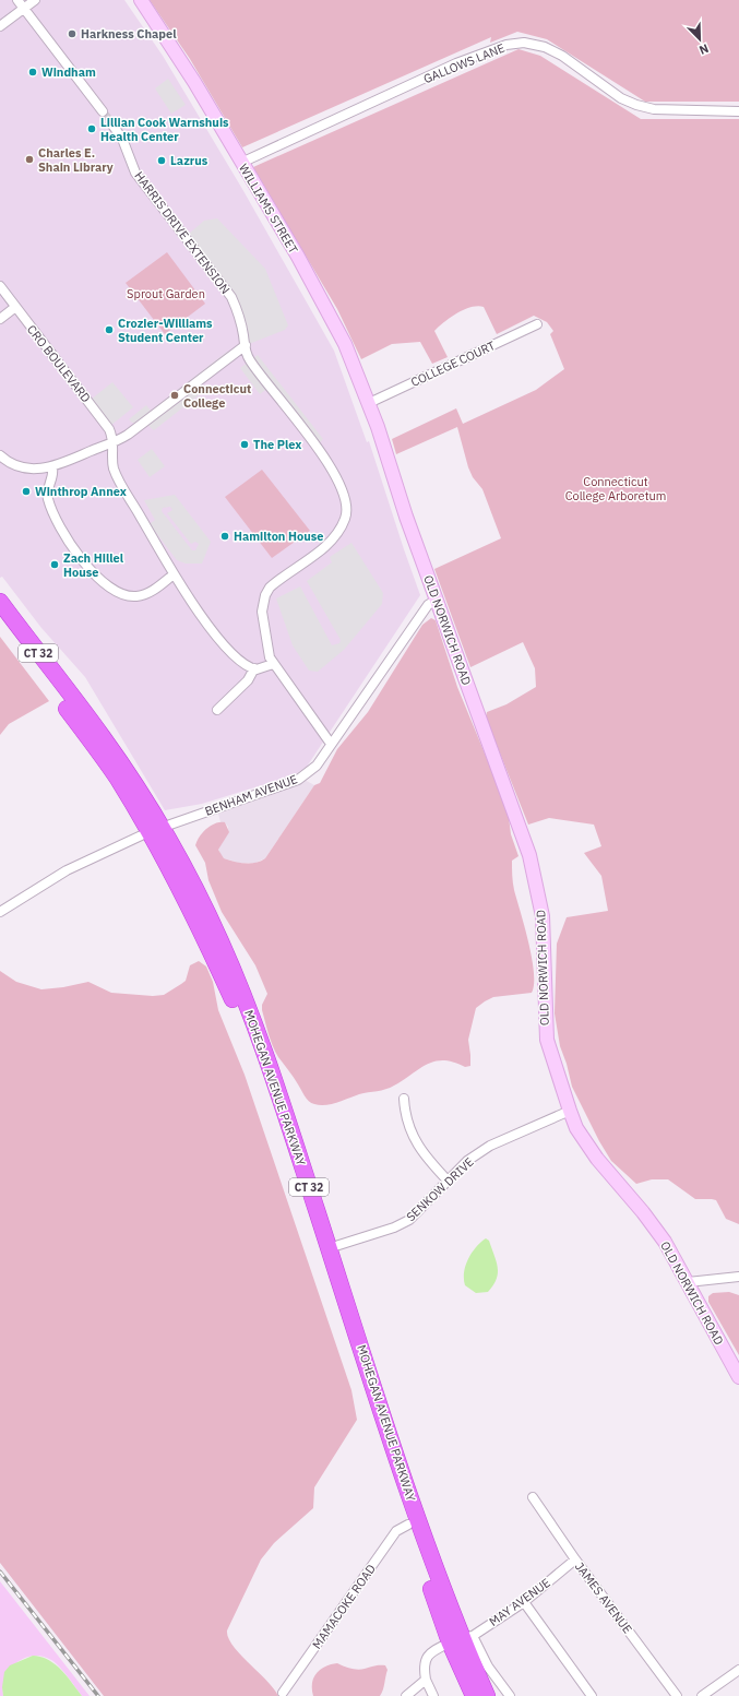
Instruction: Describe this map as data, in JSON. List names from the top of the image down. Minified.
{"streets":{"highway":["CT 32","MOHEGAN AVENUE PARKWAY"],"street":["GALLOWS LANE","WILLIAMS STREET","HARRIS DRIVE EXTENSION","CRO BOULEVARD","COLLEGE COURT","OLD NORWICH ROAD","BENHAM AVENUE","SENKOW DRIVE","JAMES AVENUE","MAY AVENUE","MAMACOKE ROAD"]},"crossings":[["GALLOWS LANE","WILLIAMS STREET"],["WILLIAMS STREET","COLLEGE COURT"],["WILLIAMS STREET","OLD NORWICH ROAD"],["OLD NORWICH ROAD","BENHAM AVENUE"],["OLD NORWICH ROAD","SENKOW DRIVE"],["CT 32","MOHEGAN AVENUE PARKWAY"],["BENHAM AVENUE","MOHEGAN AVENUE PARKWAY"],["MOHEGAN AVENUE PARKWAY","SENKOW DRIVE"],["MOHEGAN AVENUE PARKWAY","MAY AVENUE"],["MOHEGAN AVENUE PARKWAY","MAMACOKE ROAD"],["JAMES AVENUE","MAY AVENUE"]],"parks":["Sprout Garden","Connecticut College Arboretum"],"places":["Harkness Chapel","Windham","Lillian Cook Warnshuis Health Center","Charles E. Shain Library","Lazrus","Crozier-Williams Student Center","Connecticut College","The Plex","Winthrop Annex","Hamilton House","Zach Hillel House"],"north":"bottom right"}
